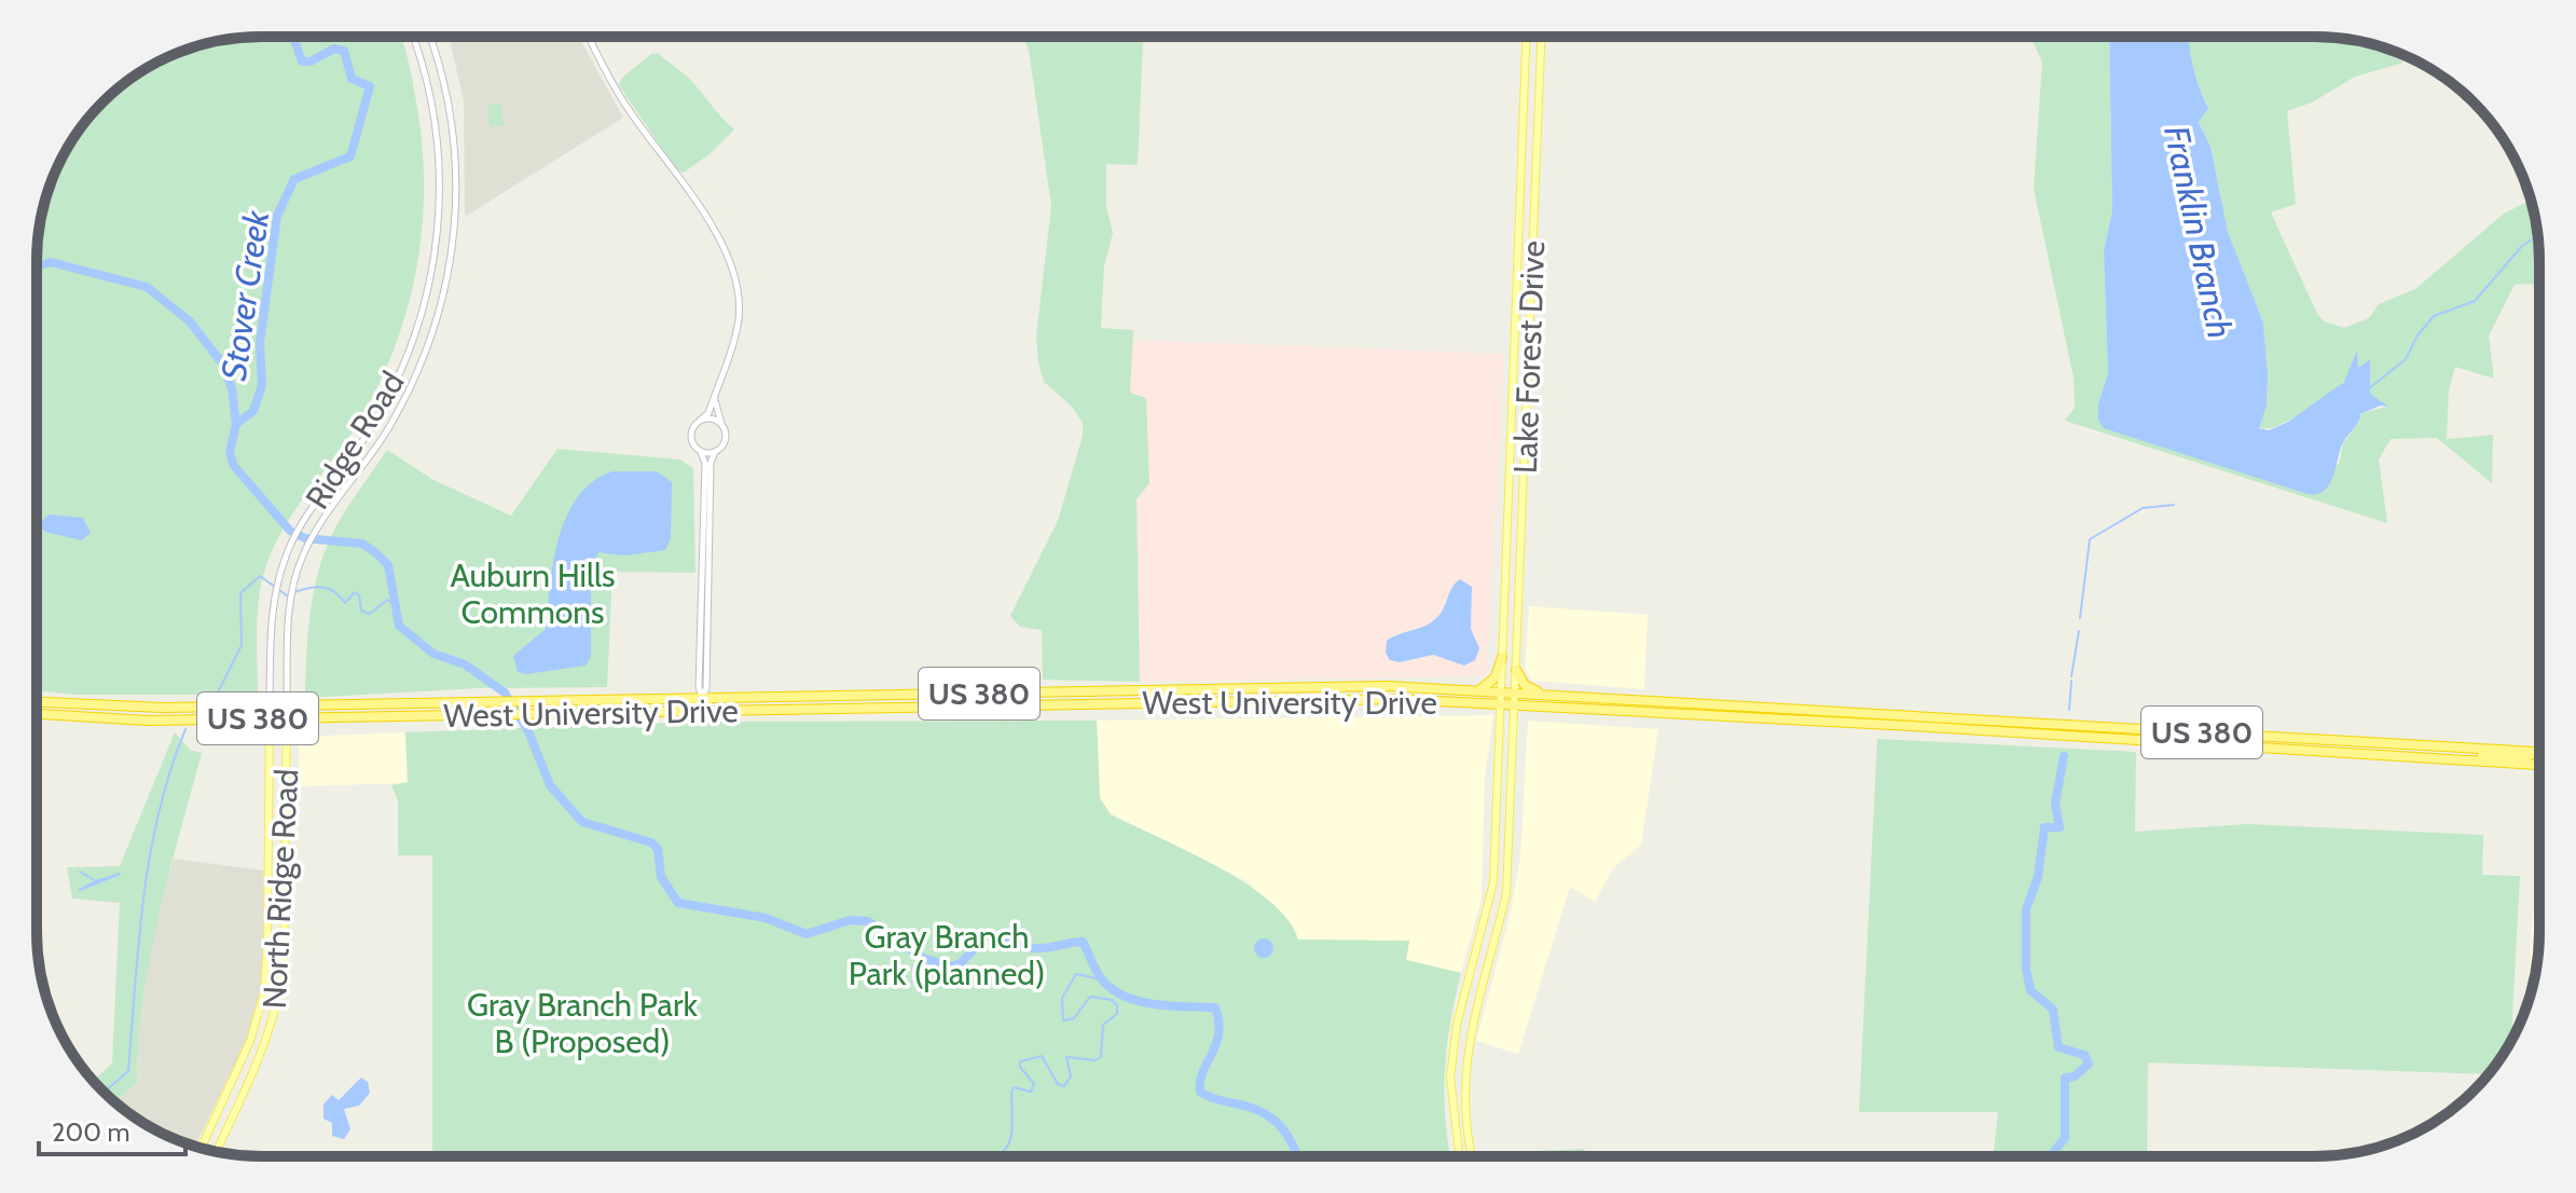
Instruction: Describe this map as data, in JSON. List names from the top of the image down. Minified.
{"streets":{"highway":["US 380","West University Drive"],"main road":["Lake Forest Drive","North Ridge Road"],"street":["Ridge Road"]},"crossings":[["Lake Forest Drive","West University Drive"],["Ridge Road","West University Drive"],["Ridge Road","North Ridge Road"],["West University Drive","North Ridge Road"]],"water":["Franklin Branch","Stover Creek"],"parks":["Auburn Hills Commons","Gray Branch Park (planned)","Gray Branch Park B (Proposed)"],"scale_bar":"200 m"}
